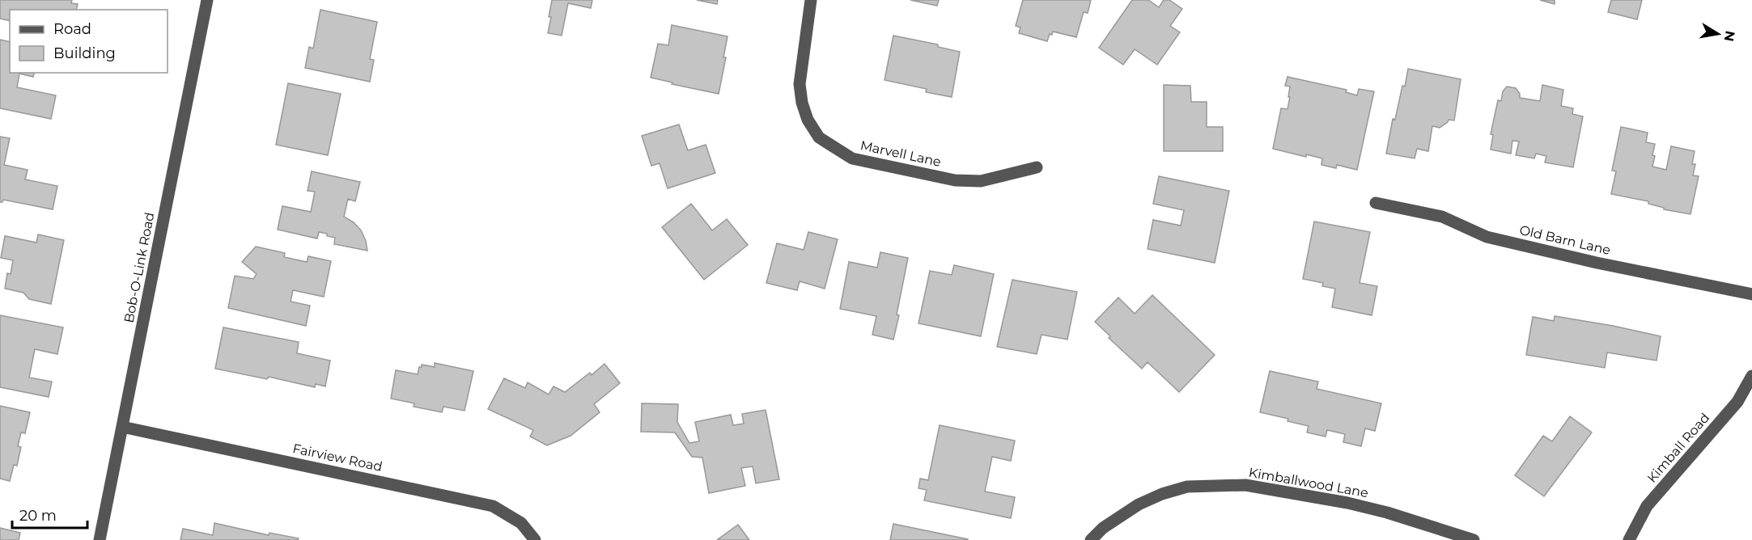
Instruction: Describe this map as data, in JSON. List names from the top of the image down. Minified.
{"streets":{"street":["Marvell Lane","Old Barn Lane","Bob-O-Link Road","Kimball Road","Fairview Road","Kimballwood Lane"]},"crossings":[["Bob-O-Link Road","Fairview Road"]],"legend":["Road","Building"],"scale_bar":"20 m","north":"right"}
